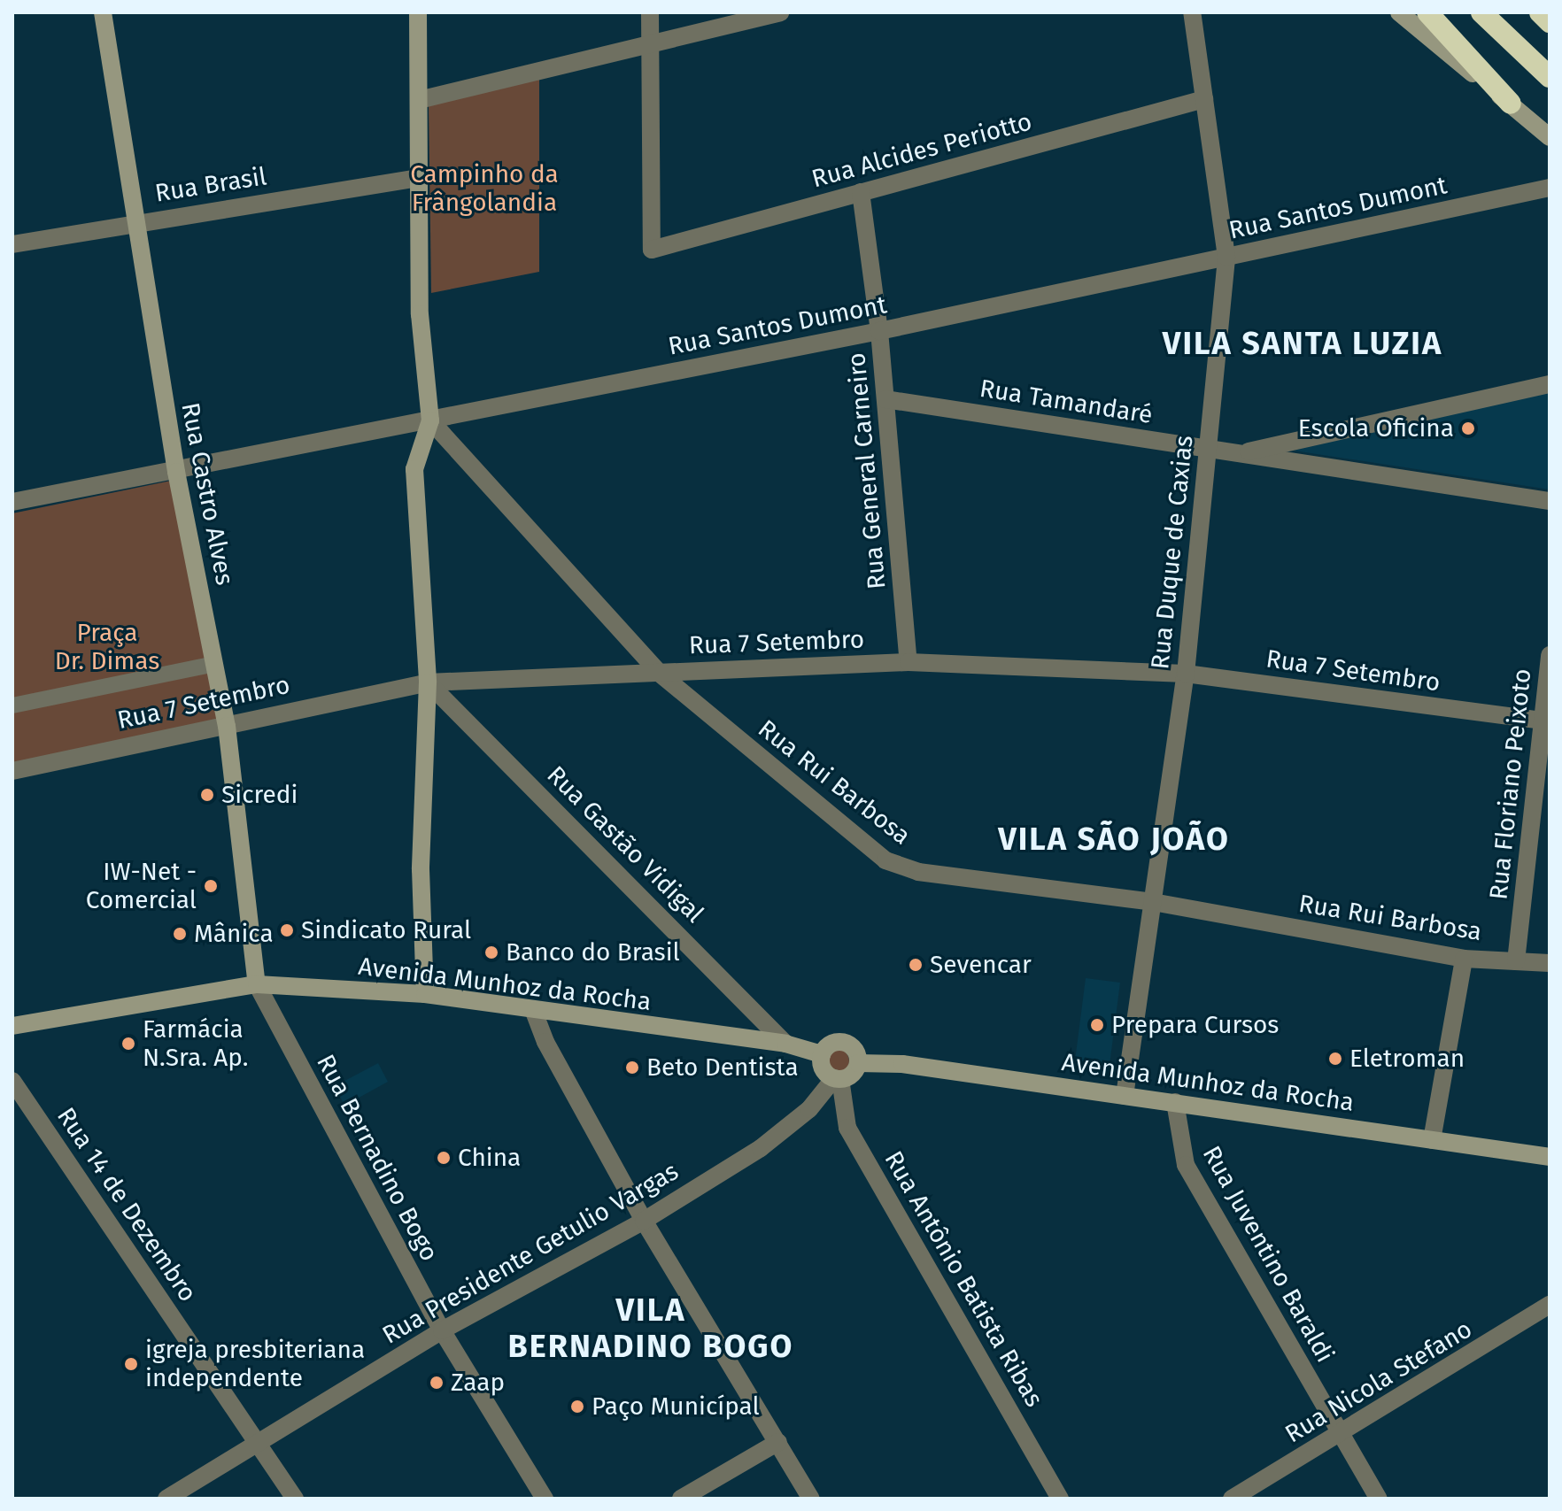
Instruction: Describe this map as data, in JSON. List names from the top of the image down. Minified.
{"streets":{"main road":["Rua Castro Alves","Avenida Munhoz da Rocha"],"street":["Rua Alcides Periotto","Rua Brasil","Rua Santos Dumont","Rua Tamandaré","Rua General Carneiro","Rua Duque de Caxias","Rua 7 Setembro","Rua Rui Barbosa","Rua Floriano Peixoto","Rua Gastão Vidigal","Rua Bernadino Bogo","Rua 14 de Dezembro","Rua Presidente Getulio Vargas","Rua Juventino Baraldi","Rua Antônio Batista Ribas","Rua Nicola Stefano"]},"crossings":[["Rua Alcides Periotto","Rua General Carneiro"],["Rua Alcides Periotto","Rua Duque de Caxias"],["Rua Brasil","Rua Castro Alves"],["Rua Santos Dumont","Rua General Carneiro"],["Rua Santos Dumont","Rua Castro Alves"],["Rua Santos Dumont","Rua Duque de Caxias"],["Rua Santos Dumont","Rua Rui Barbosa"],["Rua Tamandaré","Rua General Carneiro"],["Rua Tamandaré","Rua Duque de Caxias"],["Rua General Carneiro","Rua 7 Setembro"],["Rua Castro Alves","Rua 7 Setembro"],["Rua Castro Alves","Avenida Munhoz da Rocha"],["Rua Castro Alves","Rua Bernadino Bogo"],["Rua Duque de Caxias","Rua 7 Setembro"],["Rua Duque de Caxias","Rua Rui Barbosa"],["Rua Duque de Caxias","Avenida Munhoz da Rocha"],["Rua 7 Setembro","Rua Rui Barbosa"],["Rua 7 Setembro","Rua Floriano Peixoto"],["Rua 7 Setembro","Rua Gastão Vidigal"],["Rua Rui Barbosa","Rua Floriano Peixoto"],["Rua Gastão Vidigal","Avenida Munhoz da Rocha"],["Avenida Munhoz da Rocha","Rua Bernadino Bogo"],["Avenida Munhoz da Rocha","Rua Presidente Getulio Vargas"],["Avenida Munhoz da Rocha","Rua Juventino Baraldi"],["Avenida Munhoz da Rocha","Rua Antônio Batista Ribas"],["Rua Bernadino Bogo","Rua Presidente Getulio Vargas"],["Rua 14 de Dezembro","Rua Presidente Getulio Vargas"],["Rua Presidente Getulio Vargas","Rua Antônio Batista Ribas"],["Rua Juventino Baraldi","Rua Nicola Stefano"]],"districts":["VILA SANTA LUZIA","VILA SÃO JOÃO","VILA BERNADINO BOGO"],"parks":["Campinho da Frângolandia","Praça Dr. Dimas"],"places":["Escola Oficina","Sicredi","IW-Net - Comercial","Sindicato Rural","Mânica","Banco do Brasil","Sevencar","Prepara Cursos","Farmácia N.Sra. Ap.","Eletroman","Beto Dentista","China","igreja presbiteriana independente","Zaap","Paço Municípal"]}
